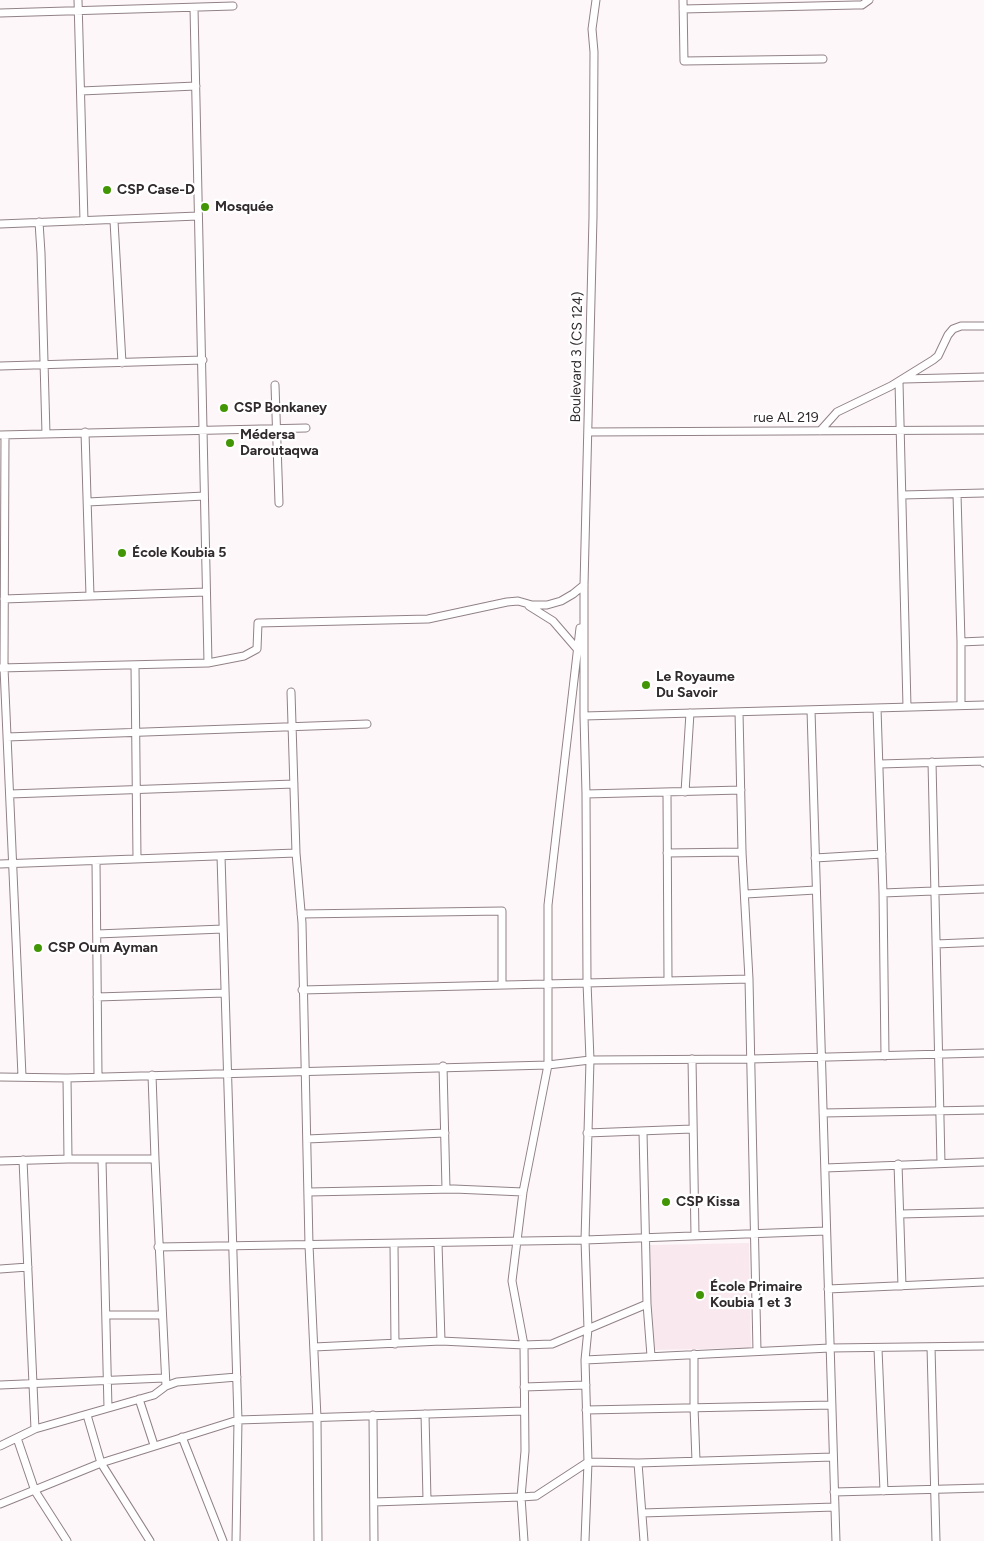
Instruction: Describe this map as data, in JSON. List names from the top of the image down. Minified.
{"streets":{"street":["Boulevard 3 (CS 124)","rue AL 219"]},"crossings":[["Boulevard 3 (CS 124)","rue AL 219"]],"places":["CSP Case-D","Mosquée","CSP Bonkaney","Médersa Daroutaqwa","École Koubia 5","Le Royaume Du Savoir","CSP Oum Ayman","CSP Kissa","École Primaire Koubia 1 et 3"]}
